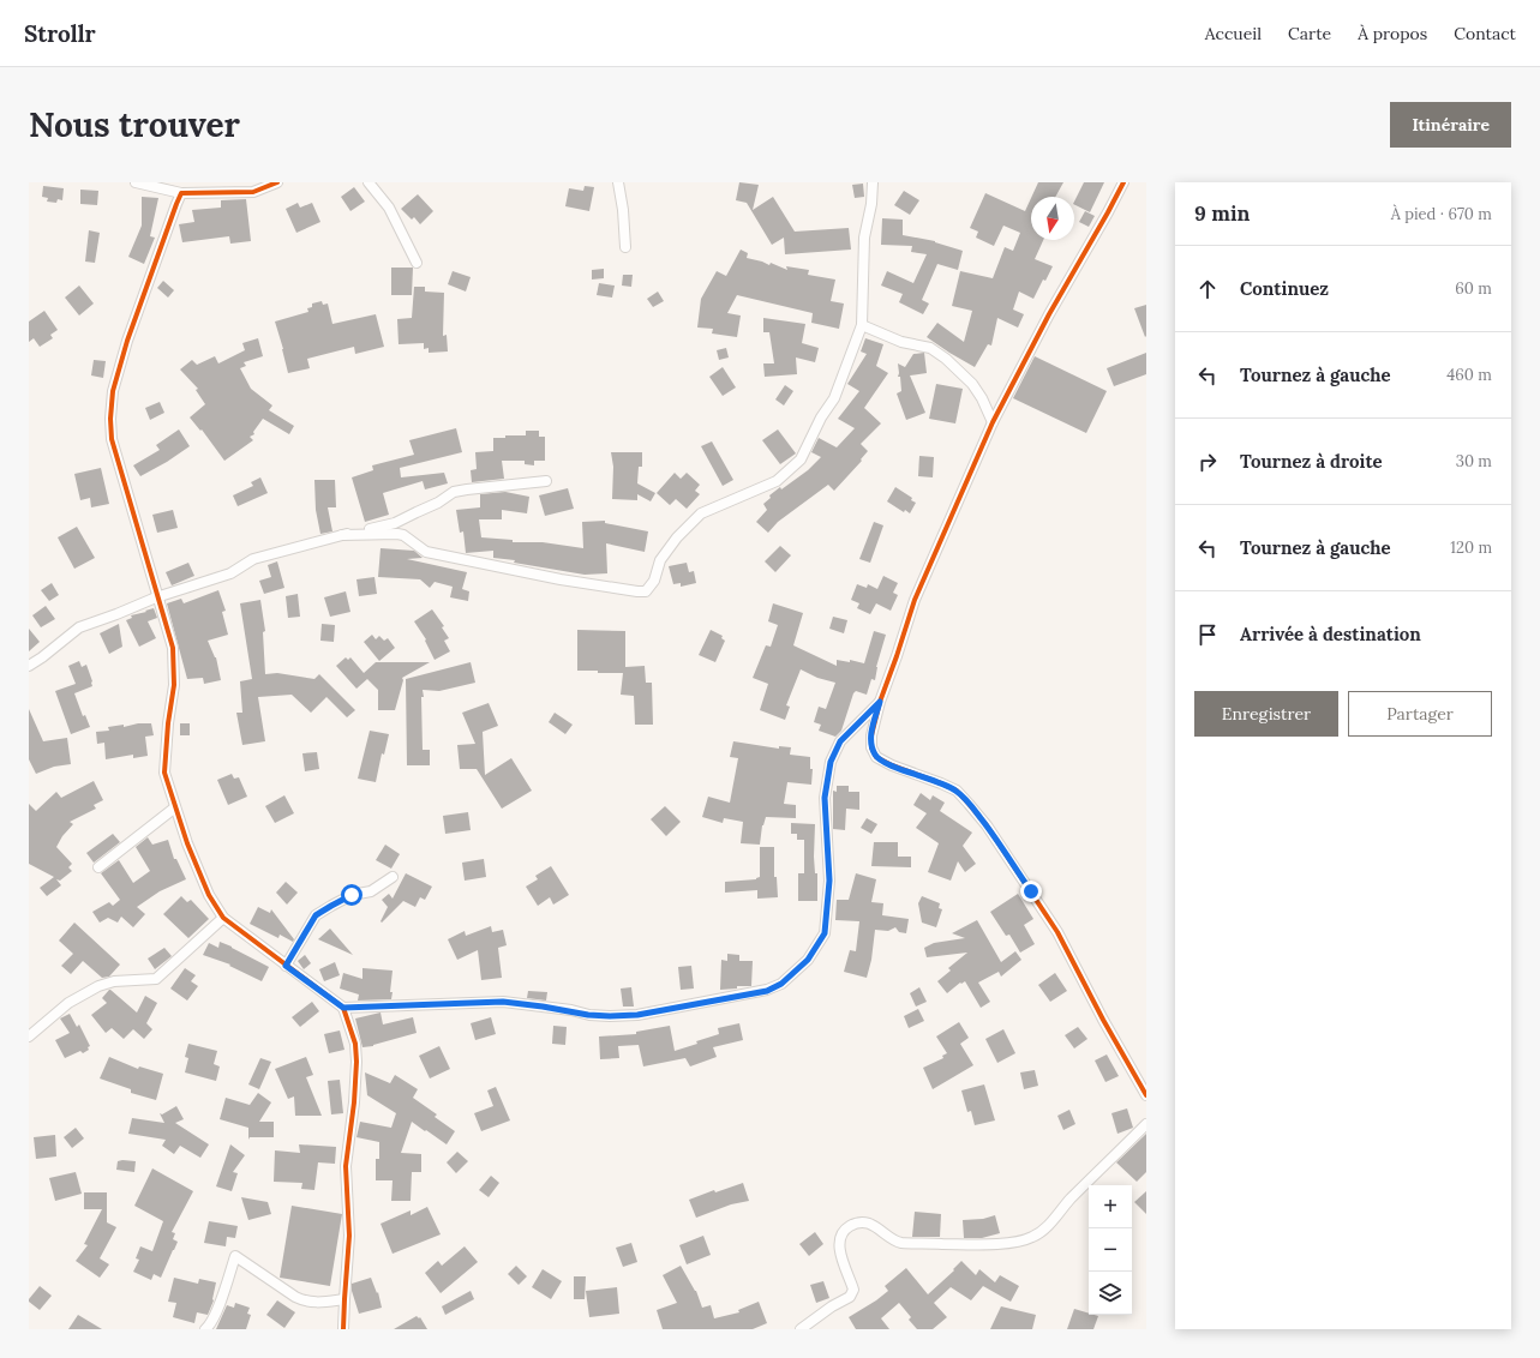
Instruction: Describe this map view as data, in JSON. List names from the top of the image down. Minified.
{"north":"bottom","page":{"header":"Strollr","nav":["Accueil","Carte","À propos","Contact"],"buttons":["Itinéraire",["Enregistrer","Partager"]],"title":"Nous trouver","heading":["9 min","À pied · 670 m"],"list":[["Continuez","60 m"],["Tournez à gauche","460 m"],["Tournez à droite","30 m"],["Tournez à gauche","120 m"],"Arrivée à destination"],"map_buttons":["+","−"]}}
